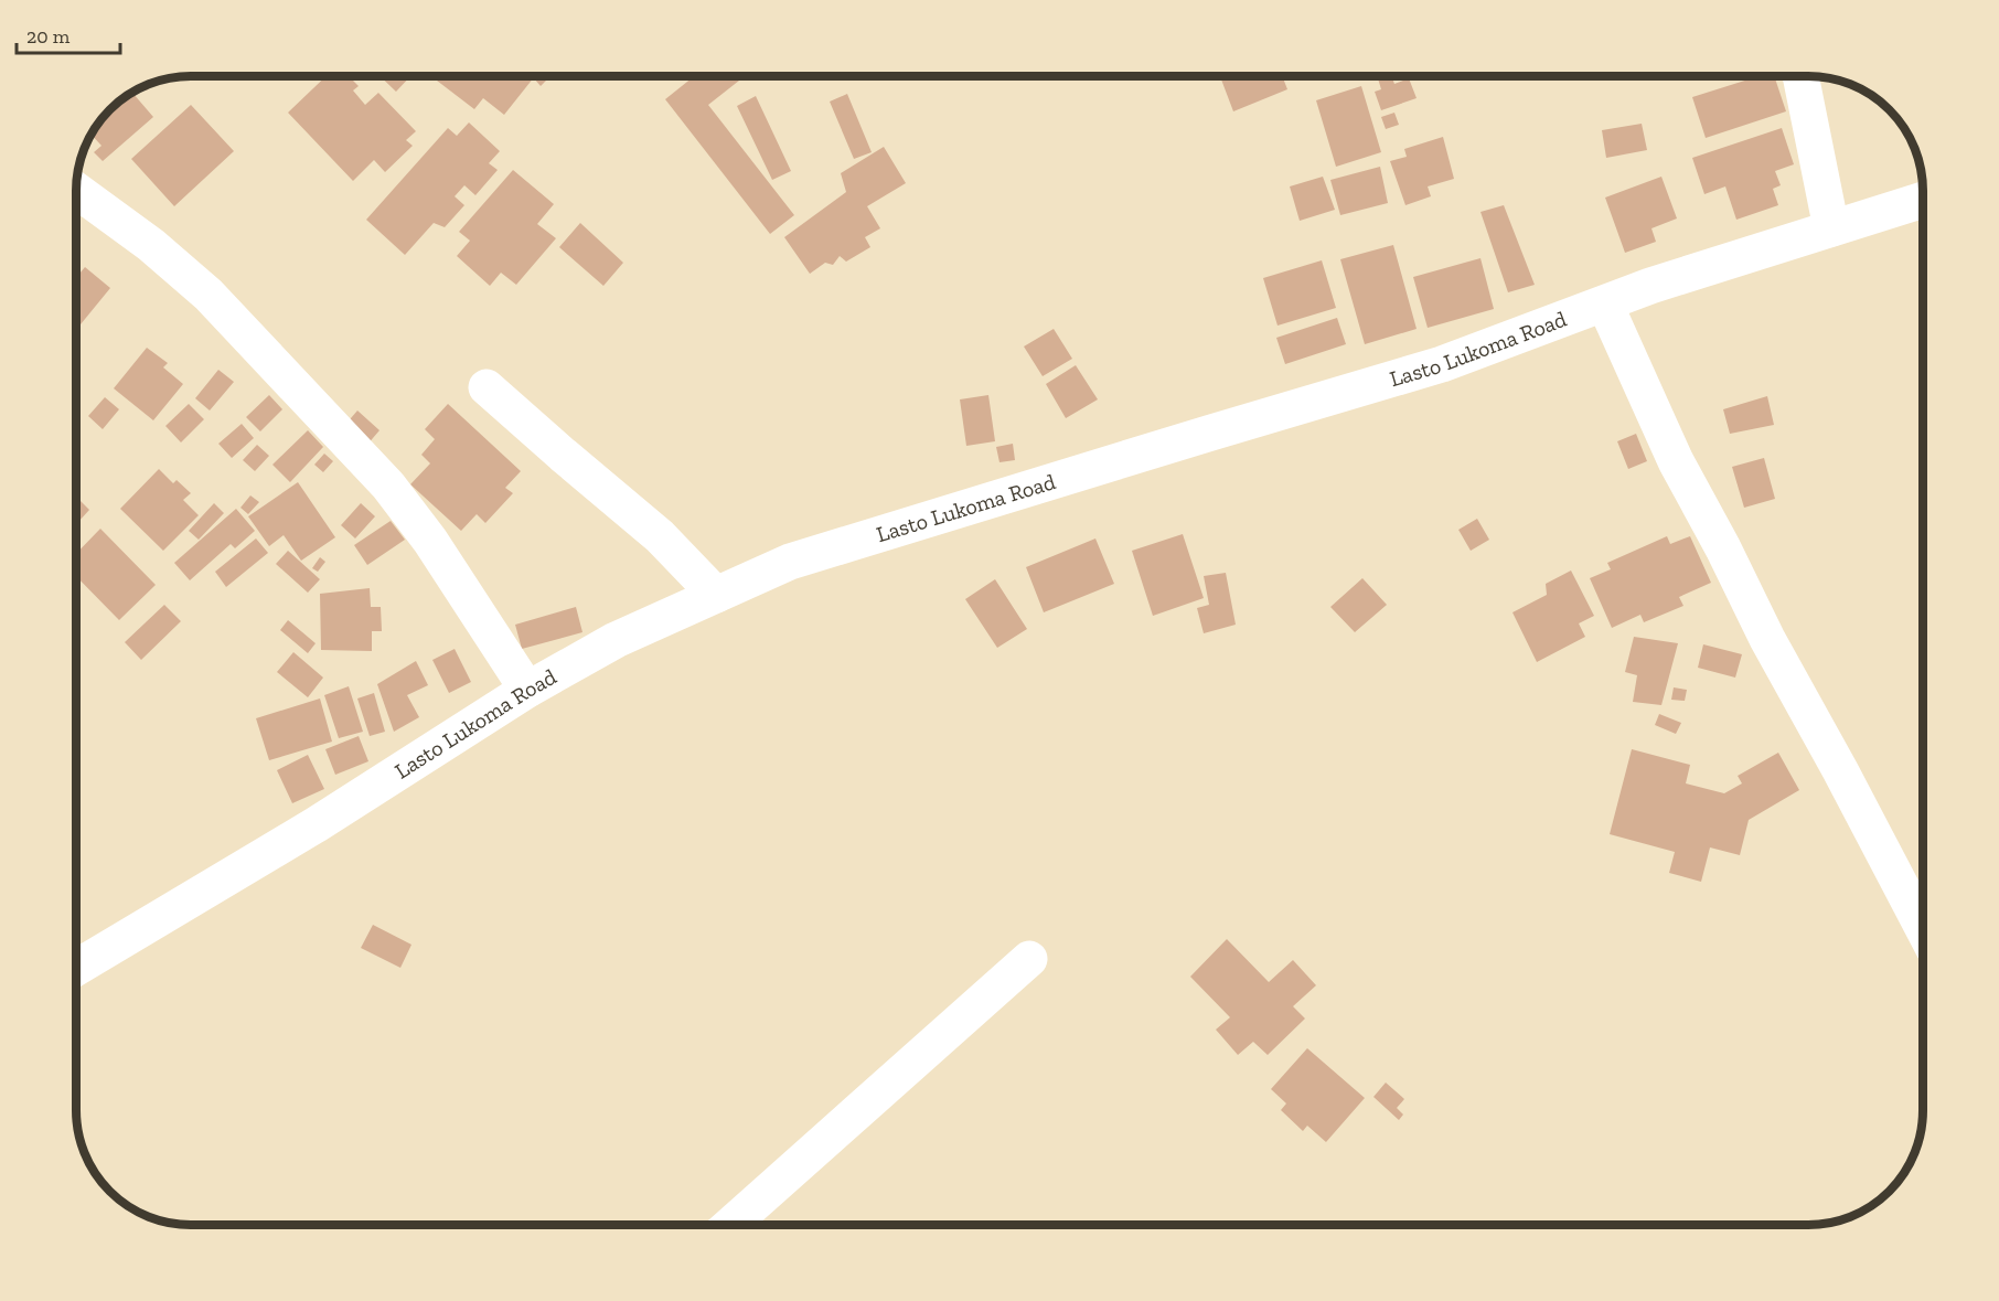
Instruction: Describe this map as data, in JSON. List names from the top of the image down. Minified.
{"streets":{"street":["Lasto Lukoma Road"]},"scale_bar":"20 m"}
